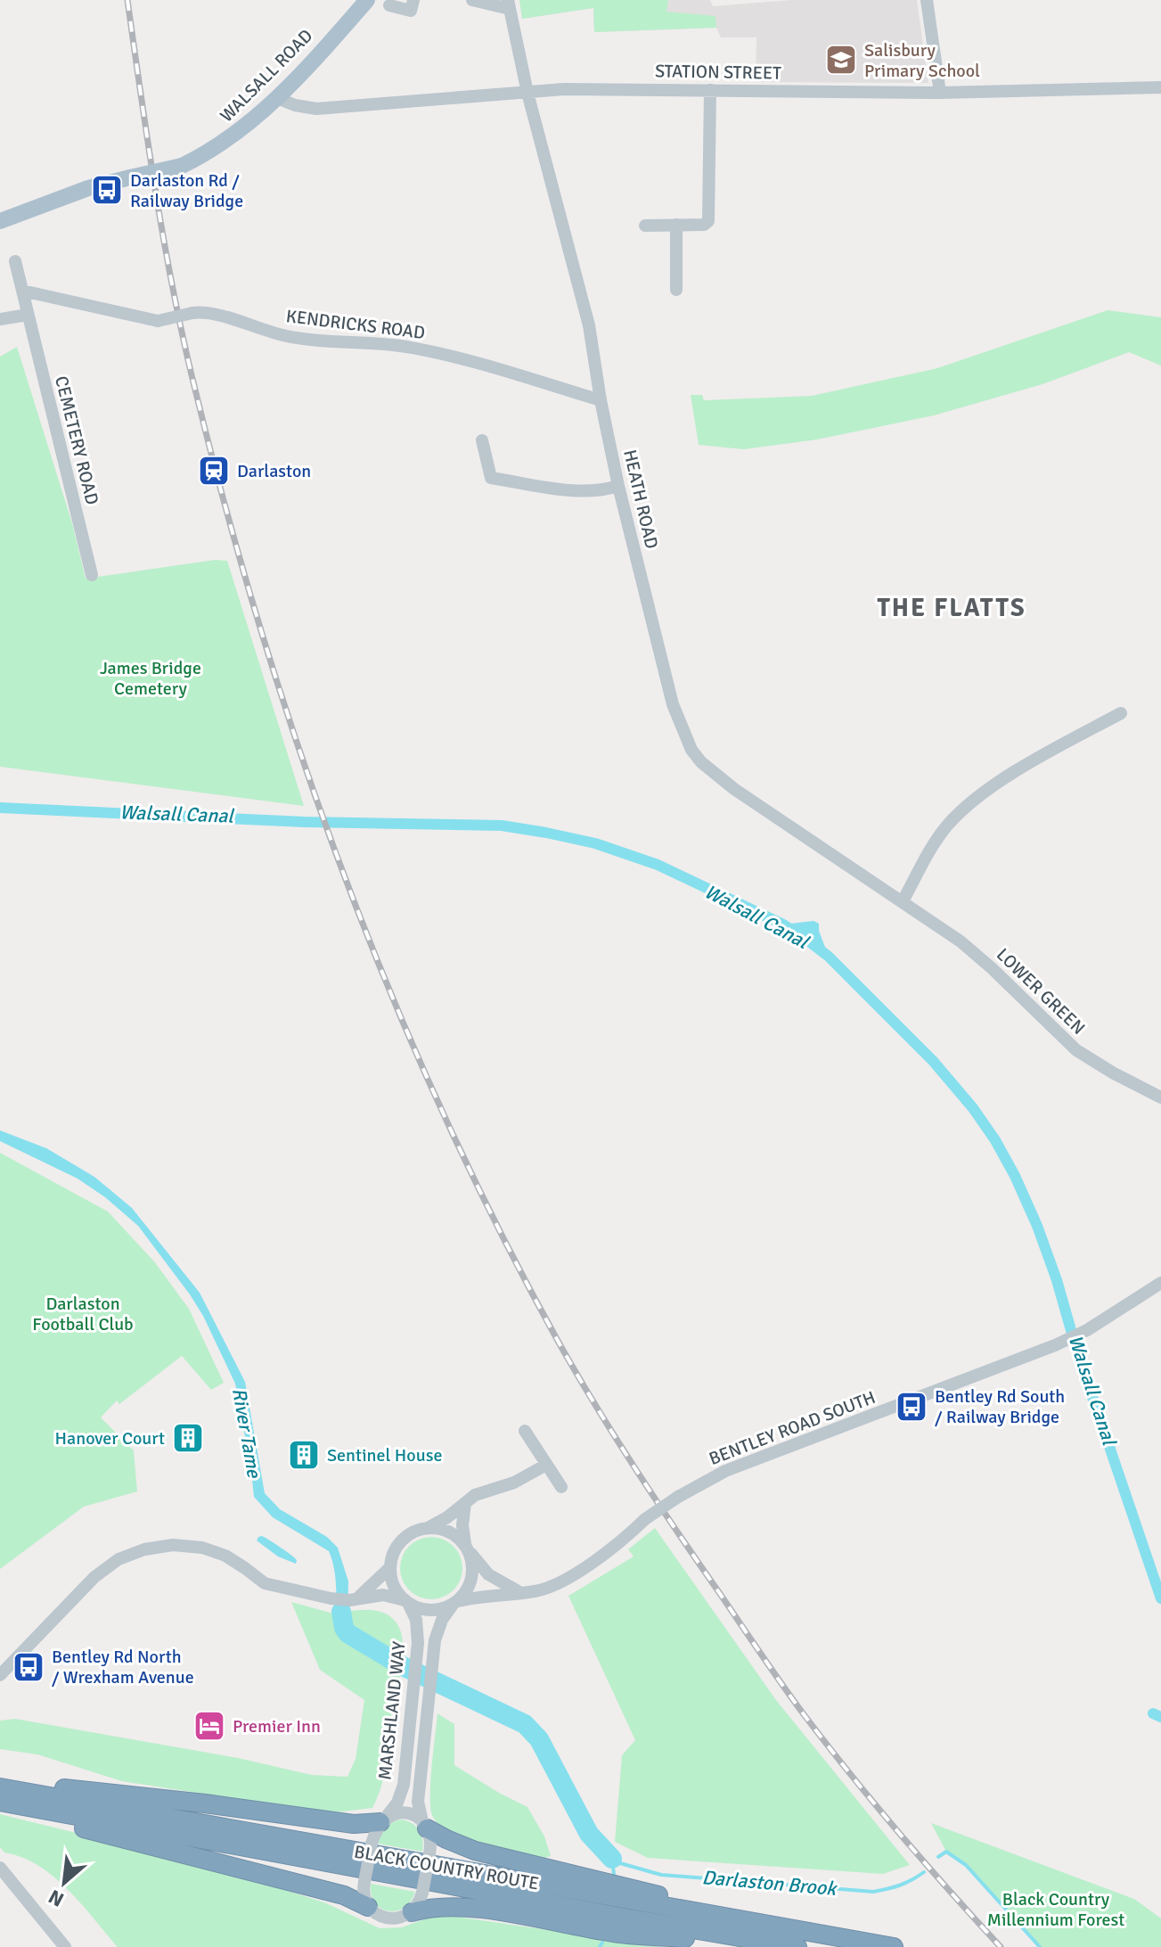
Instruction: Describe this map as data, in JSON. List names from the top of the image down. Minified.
{"streets":{"highway":["BLACK COUNTRY ROUTE"],"main road":["WALSALL ROAD"],"street":["STATION STREET","KENDRICKS ROAD","CEMETERY ROAD","HEATH ROAD","LOWER GREEN","BENTLEY ROAD SOUTH","MARSHLAND WAY"]},"crossings":[["STATION STREET","WALSALL ROAD"],["STATION STREET","HEATH ROAD"],["KENDRICKS ROAD","CEMETERY ROAD"],["KENDRICKS ROAD","HEATH ROAD"],["HEATH ROAD","LOWER GREEN"],["BENTLEY ROAD SOUTH","MARSHLAND WAY"]],"districts":["THE FLATTS"],"water":["Walsall Canal","River Tame","Darlaston Brook"],"parks":["James Bridge Cemetery","Darlaston Football Club","Black Country Millennium Forest"],"places":{"school or university":["Salisbury Primary School"],"bus stop":["Darlaston Rd / Railway Bridge","Bentley Rd South / Railway Bridge","Bentley Rd North / Wrexham Avenue"],"station":["Darlaston"],"building":["Hanover Court","Sentinel House"],"hotel":["Premier Inn"]},"north":"bottom left"}
